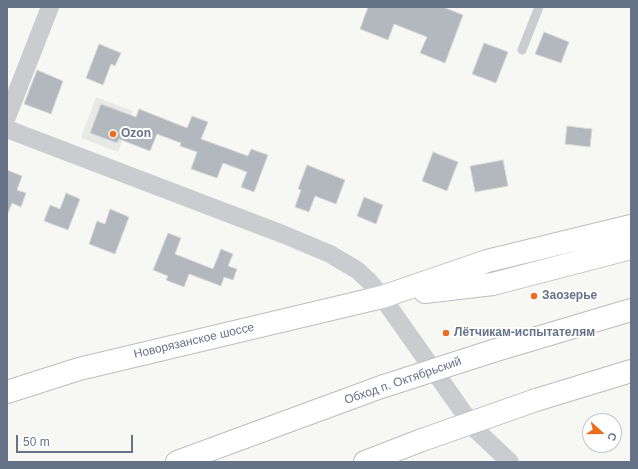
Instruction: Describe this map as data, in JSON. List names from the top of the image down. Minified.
{"streets":{"main road":["Новорязанское шоссе","Обход п. Октябрьский"]},"places":["Ozon","Заозерье","Лётчикам-испытателям"],"scale_bar":"50 m","north":"right"}
